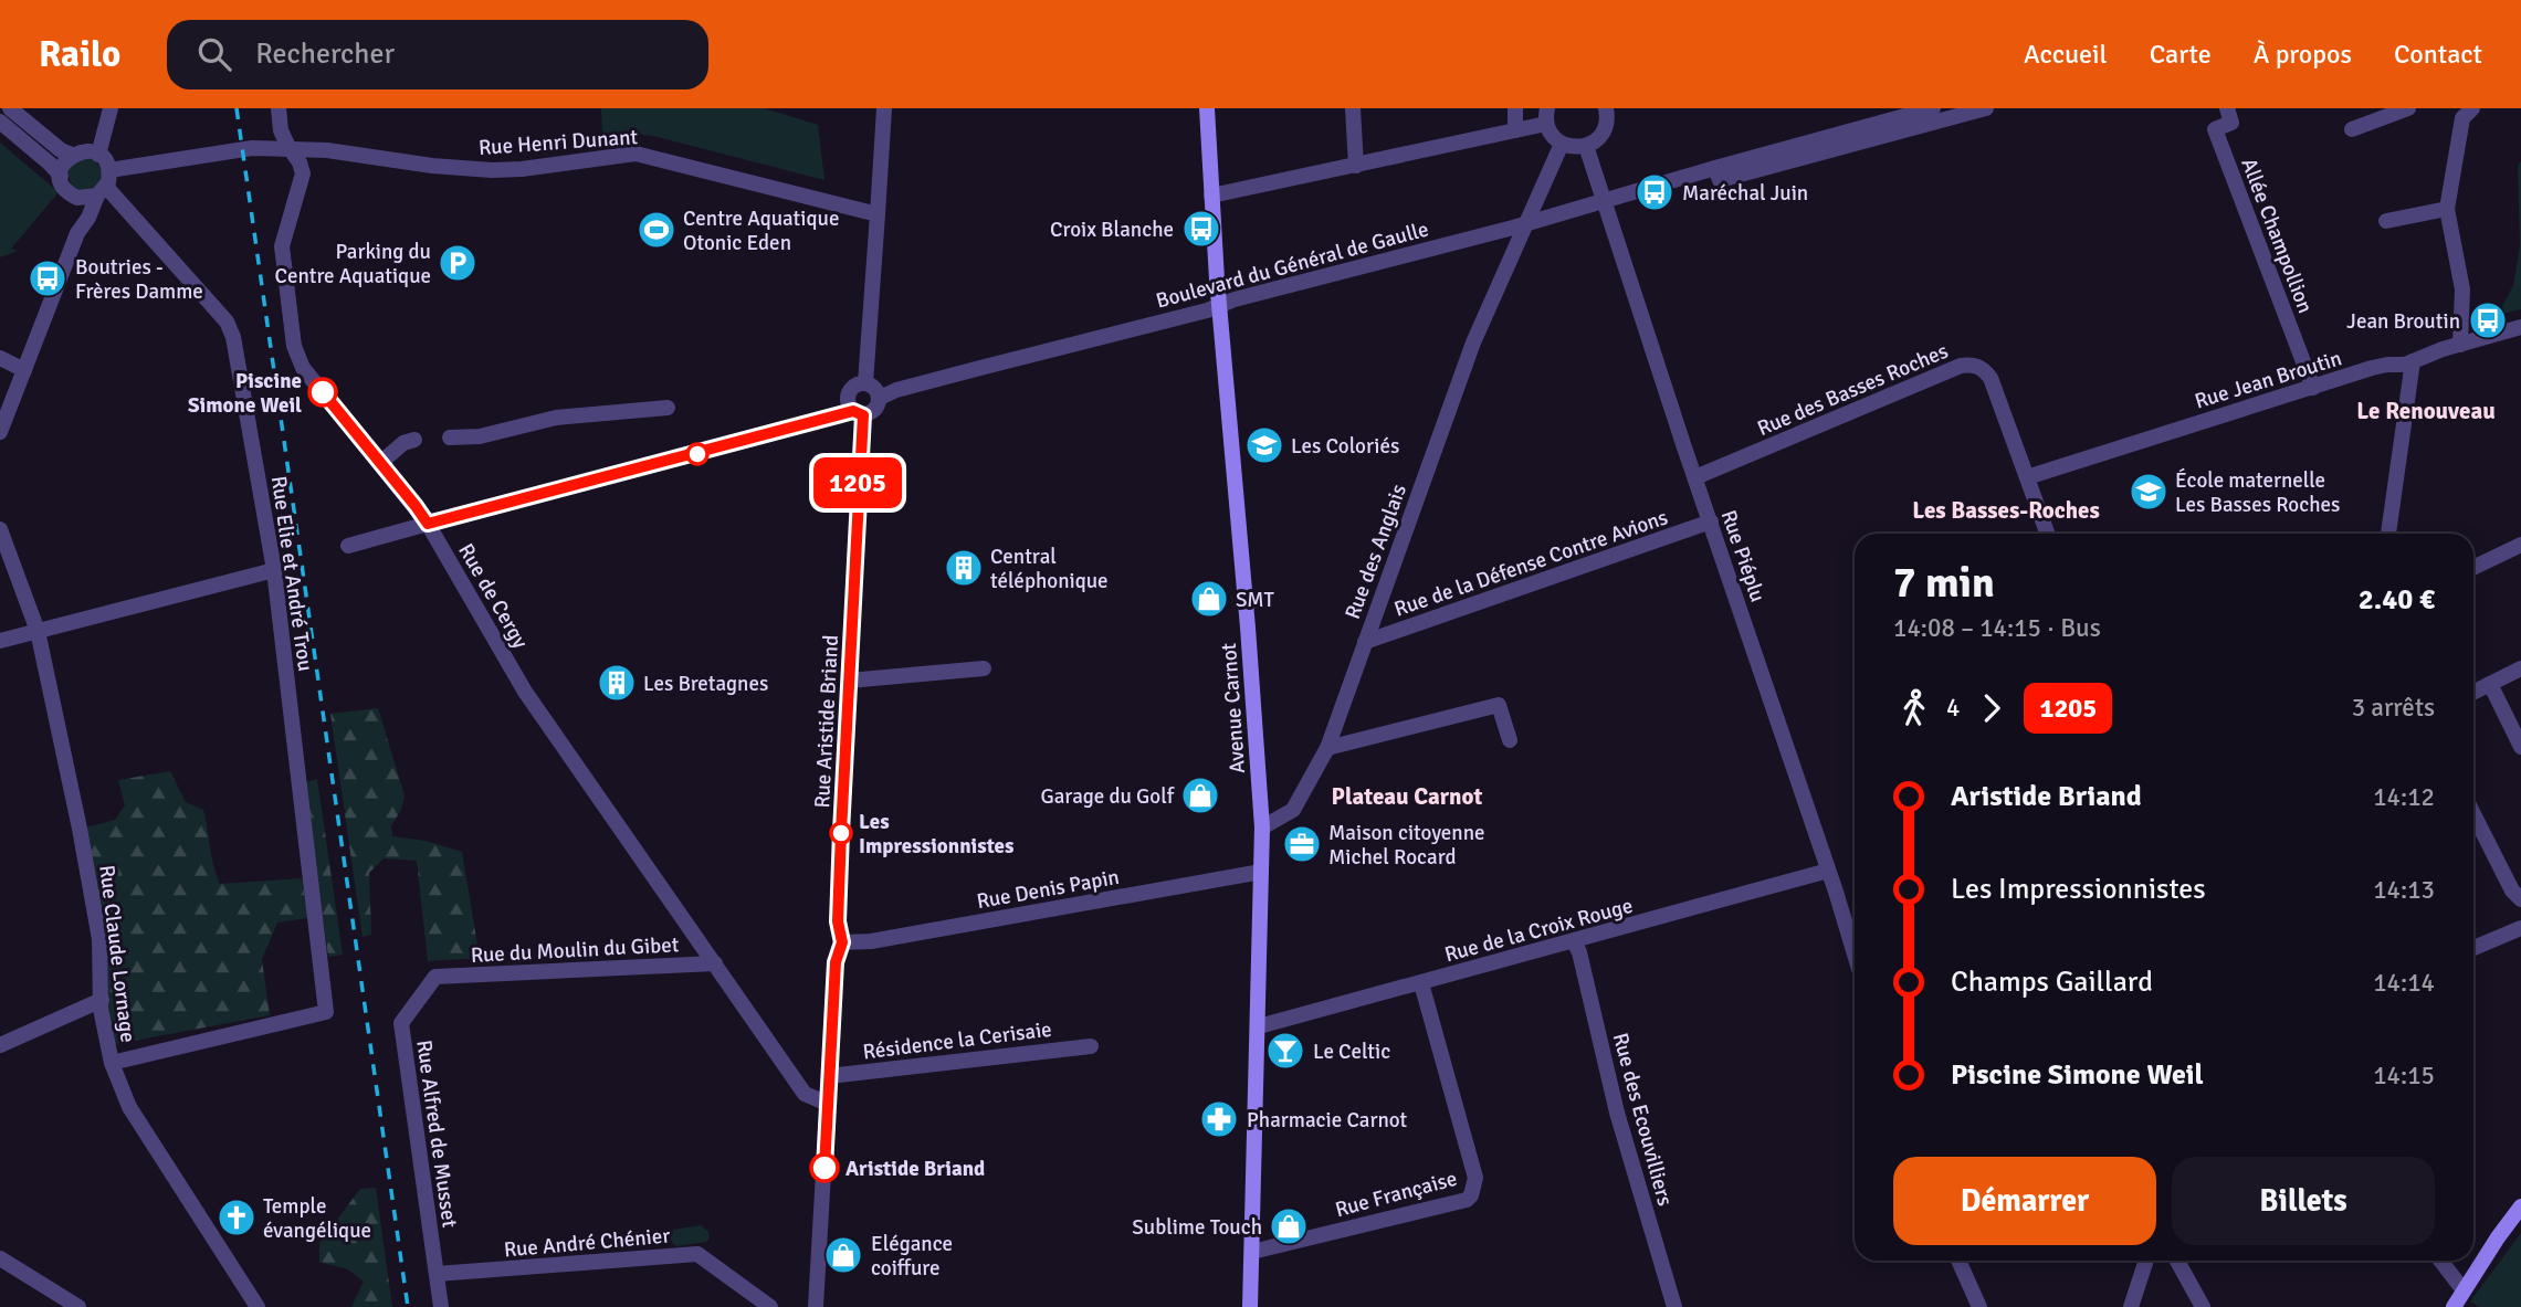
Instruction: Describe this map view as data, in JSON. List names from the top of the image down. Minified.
{"streets":{"main road":["Avenue Carnot"],"street":["Rue Henri Dunant","Allée Champollion","Boulevard du Général de Gaulle","Rue Jean Broutin","Rue des Basses Roches","Rue des Anglais","Rue Piéplu","Rue de la Défense Contre Avions","Rue Elie et André Trou","Rue de Cergy","Rue Aristide Briand","Rue Denis Papin","Rue de la Croix Rouge","Rue du Moulin du Gibet","Rue Claude Lornage","Résidence la Cerisaie","Rue des Ecouvilliers","Rue Alfred de Musset","Rue Française","Rue André Chénier"]},"crossings":[["Allée Champollion","Rue Jean Broutin"],["Boulevard du Général de Gaulle","Rue des Anglais"],["Boulevard du Général de Gaulle","Rue Piéplu"],["Boulevard du Général de Gaulle","Avenue Carnot"],["Boulevard du Général de Gaulle","Rue Aristide Briand"],["Rue Jean Broutin","Rue des Basses Roches"],["Rue des Basses Roches","Rue Piéplu"],["Rue des Anglais","Rue de la Défense Contre Avions"],["Rue des Anglais","Avenue Carnot"],["Rue Piéplu","Rue de la Défense Contre Avions"],["Rue Piéplu","Rue de la Croix Rouge"],["Rue Elie et André Trou","Rue Claude Lornage"],["Rue de Cergy","Rue Aristide Briand"],["Rue de Cergy","Rue du Moulin du Gibet"],["Avenue Carnot","Rue Denis Papin"],["Avenue Carnot","Rue de la Croix Rouge"],["Avenue Carnot","Rue Française"],["Rue Aristide Briand","Rue Denis Papin"],["Rue Aristide Briand","Résidence la Cerisaie"],["Rue de la Croix Rouge","Rue des Ecouvilliers"],["Rue de la Croix Rouge","Rue Française"],["Rue du Moulin du Gibet","Rue Alfred de Musset"],["Rue Alfred de Musset","Rue André Chénier"]],"districts":["Le Renouveau","Les Basses-Roches","Plateau Carnot"],"places":{"bus stop":["Maréchal Juin","Croix Blanche","Boutries - Frères Damme","Jean Broutin"],"sports":["Centre Aquatique Otonic Eden"],"parking":["Parking du Centre Aquatique"],"other":["Piscine Simone Weil","Les Impressionnistes","Aristide Briand"],"school or university":["Les Coloriés","École maternelle Les Basses Roches"],"building":["Central téléphonique","Les Bretagnes"],"shop":["SMT","Garage du Golf","Sublime Touch","Elégance coiffure"],"office":["Maison citoyenne Michel Rocard"],"bar":["Le Celtic"],"pharmacy":["Pharmacie Carnot"],"church":["Temple évangélique"]},"lines":["bus line 1205"],"page":{"header":"Railo","search":"Rechercher","nav":["Accueil","Carte","À propos","Contact"],"on_map":"1205","heading":["7 min","14:08 – 14:15 · Bus","2.40 €"],"legs":["4","1205","3 arrêts"],"list":[{"name":"Aristide Briand","value":"14:12"},{"name":"Les Impressionnistes","value":"14:13"},{"name":"Champs Gaillard","value":"14:14"},{"name":"Piscine Simone Weil","value":"14:15"}],"buttons":["Démarrer","Billets"]}}
